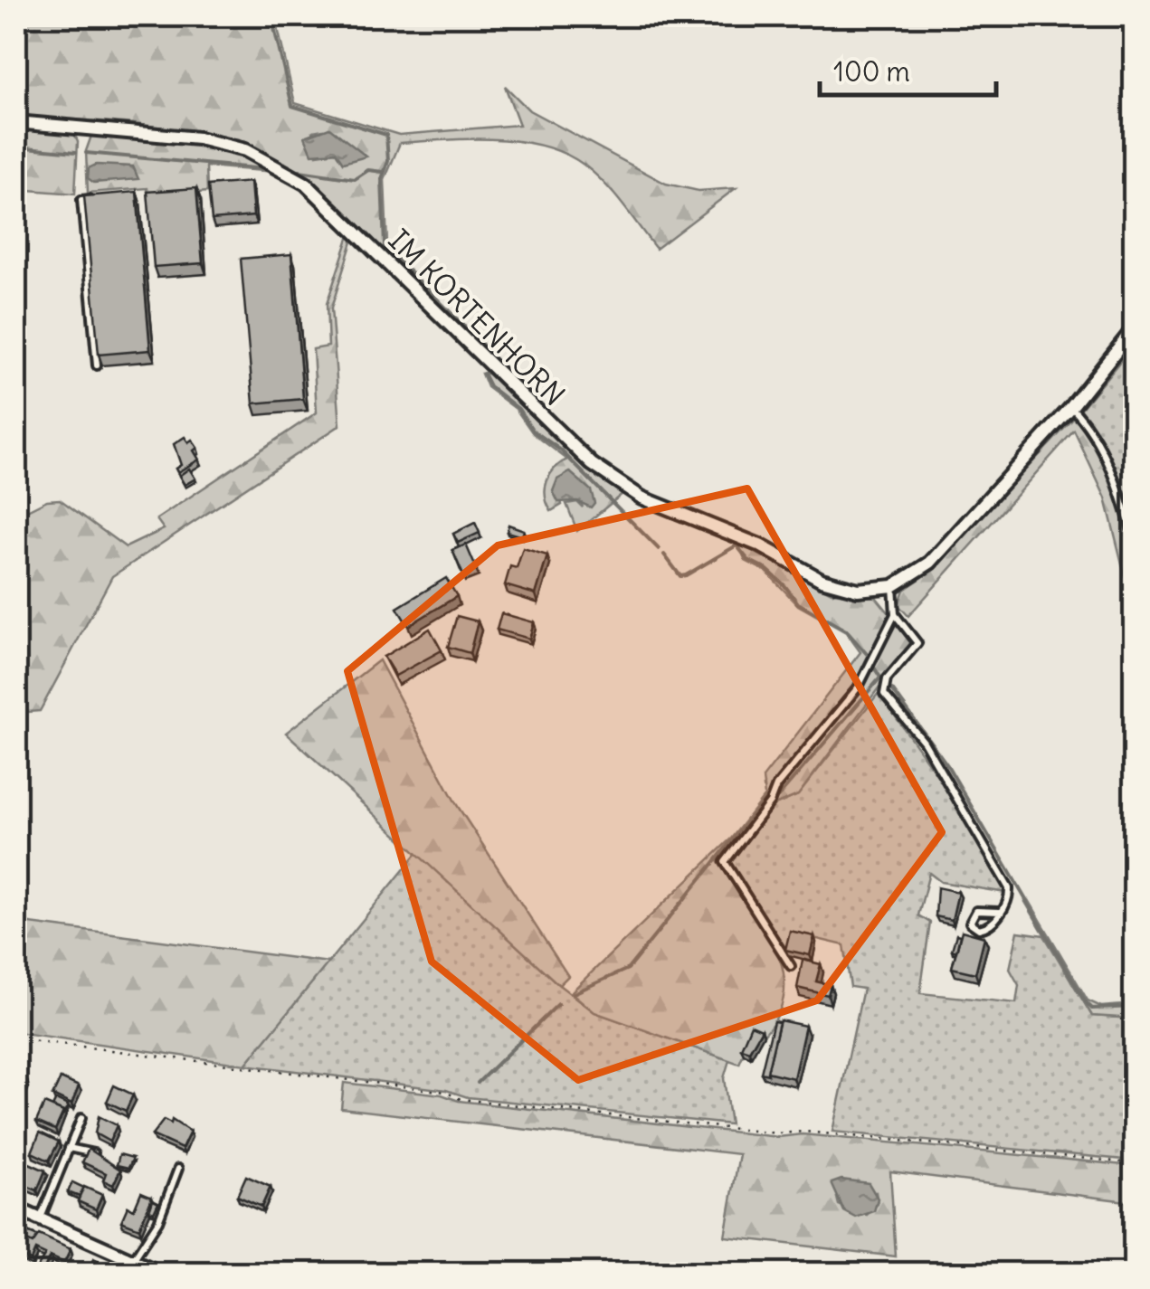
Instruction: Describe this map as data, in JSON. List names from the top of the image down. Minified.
{"streets":{"street":["IM KORTENHORN"]},"scale_bar":"100 m"}
